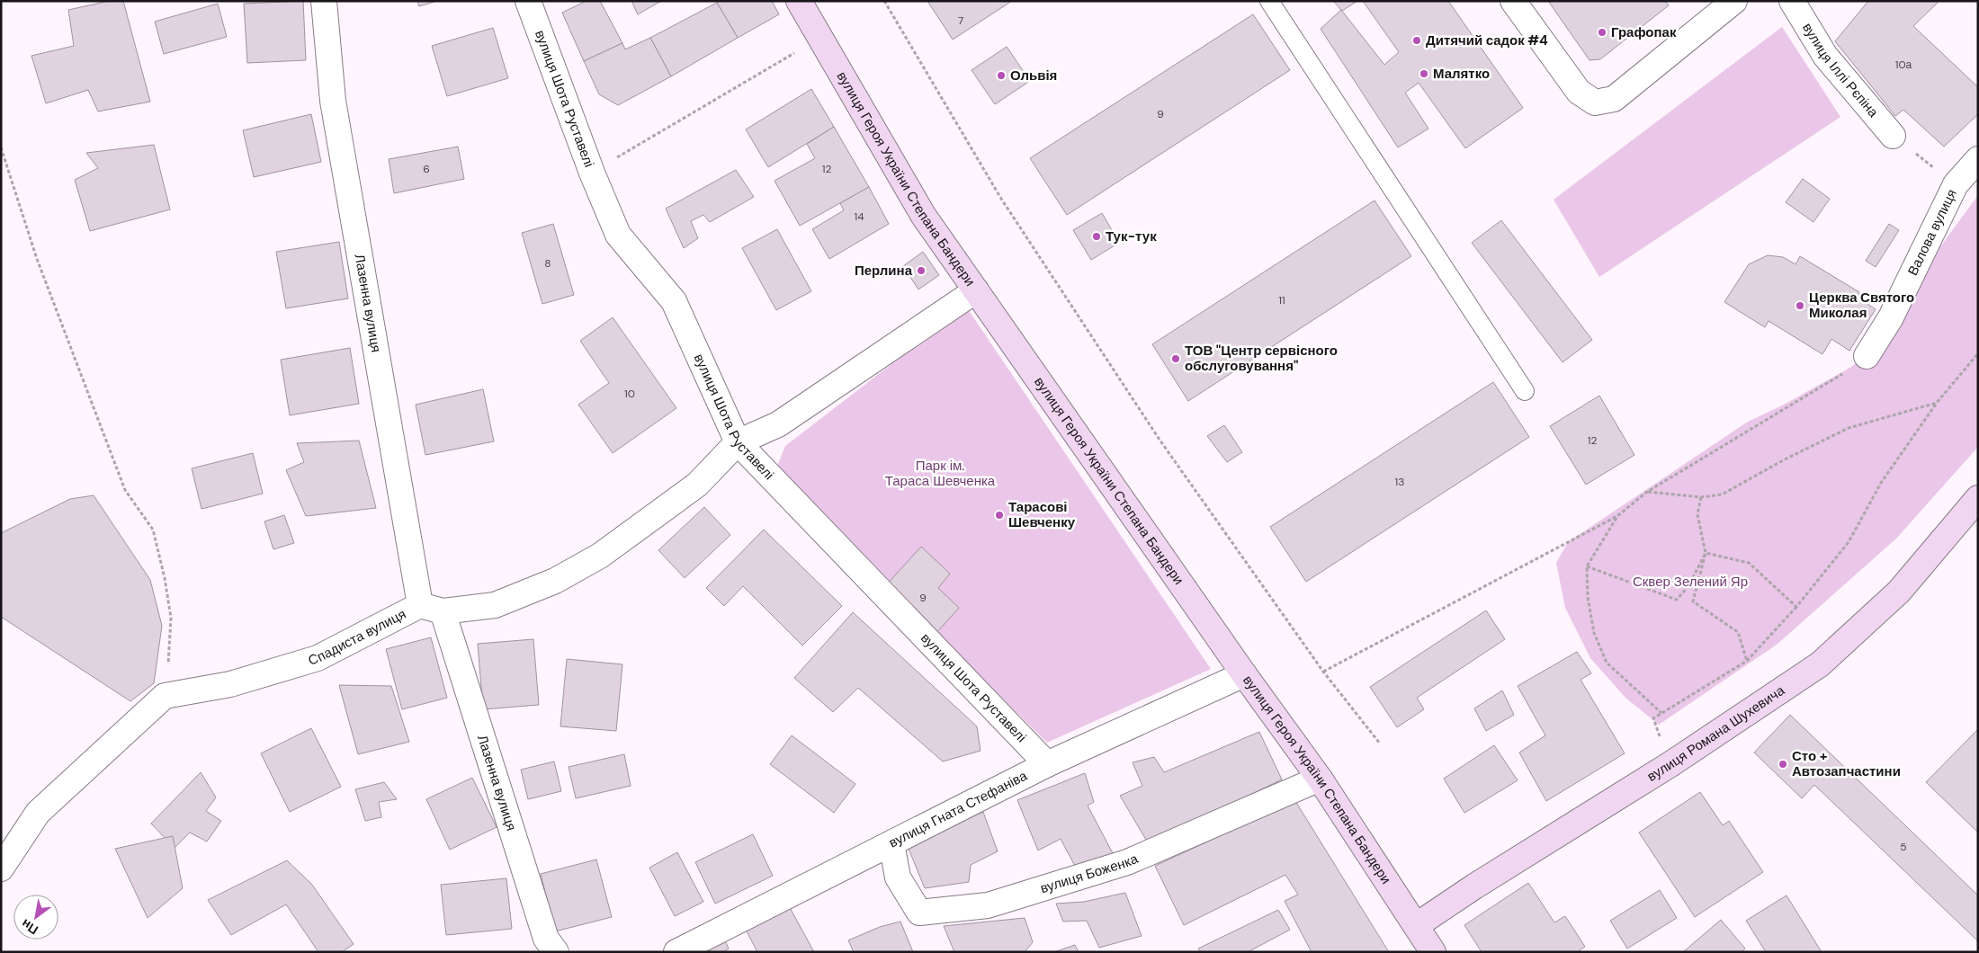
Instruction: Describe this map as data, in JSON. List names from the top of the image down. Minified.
{"streets":{"main road":["вулиця Героя України Степана Бандери","вулиця Романа Шухевича"],"street":["вулиця Іллі Рєпіна","вулиця Шота Руставелі","Валова вулиця","Лазенна вулиця","Спадиста вулиця","вулиця Гната Стефаніва","вулиця Боженка"]},"crossings":[["вулиця Шота Руставелі","Спадиста вулиця"],["вулиця Шота Руставелі","вулиця Гната Стефаніва"],["вулиця Героя України Степана Бандери","вулиця Романа Шухевича"],["вулиця Героя України Степана Бандери","вулиця Гната Стефаніва"],["вулиця Героя України Степана Бандери","вулиця Боженка"],["Лазенна вулиця","Спадиста вулиця"],["вулиця Гната Стефаніва","вулиця Боженка"]],"parks":["Парк ім. Тараса Шевченка","Сквер Зелений Яр"],"places":["Графопак","Дитячий садок #4","Малятко","Ольвія","Тук-тук","Перлина","Церква Святого Миколая","ТОВ \"Центр сервісного обслуговування\"","Тарасові Шевченку","Сто + Автозапчастини"],"house_numbers":["7","10а","9","6","12","14","8","11","10","12","13","9","5"],"north":"bottom left"}
